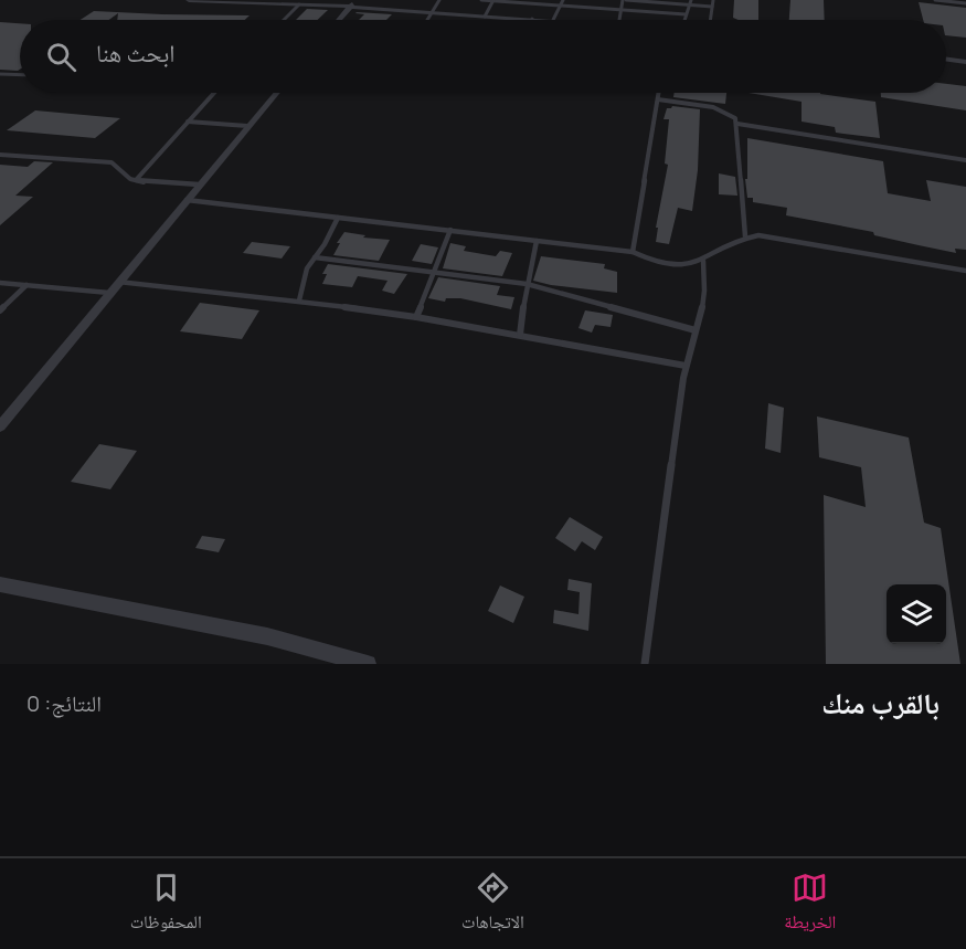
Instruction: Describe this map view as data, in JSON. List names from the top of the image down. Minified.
{"page":{"search":"ابحث هنا","heading":["بالقرب منك","النتائج: 0"],"nav":["الخريطة","الاتجاهات","المحفوظات"]}}
